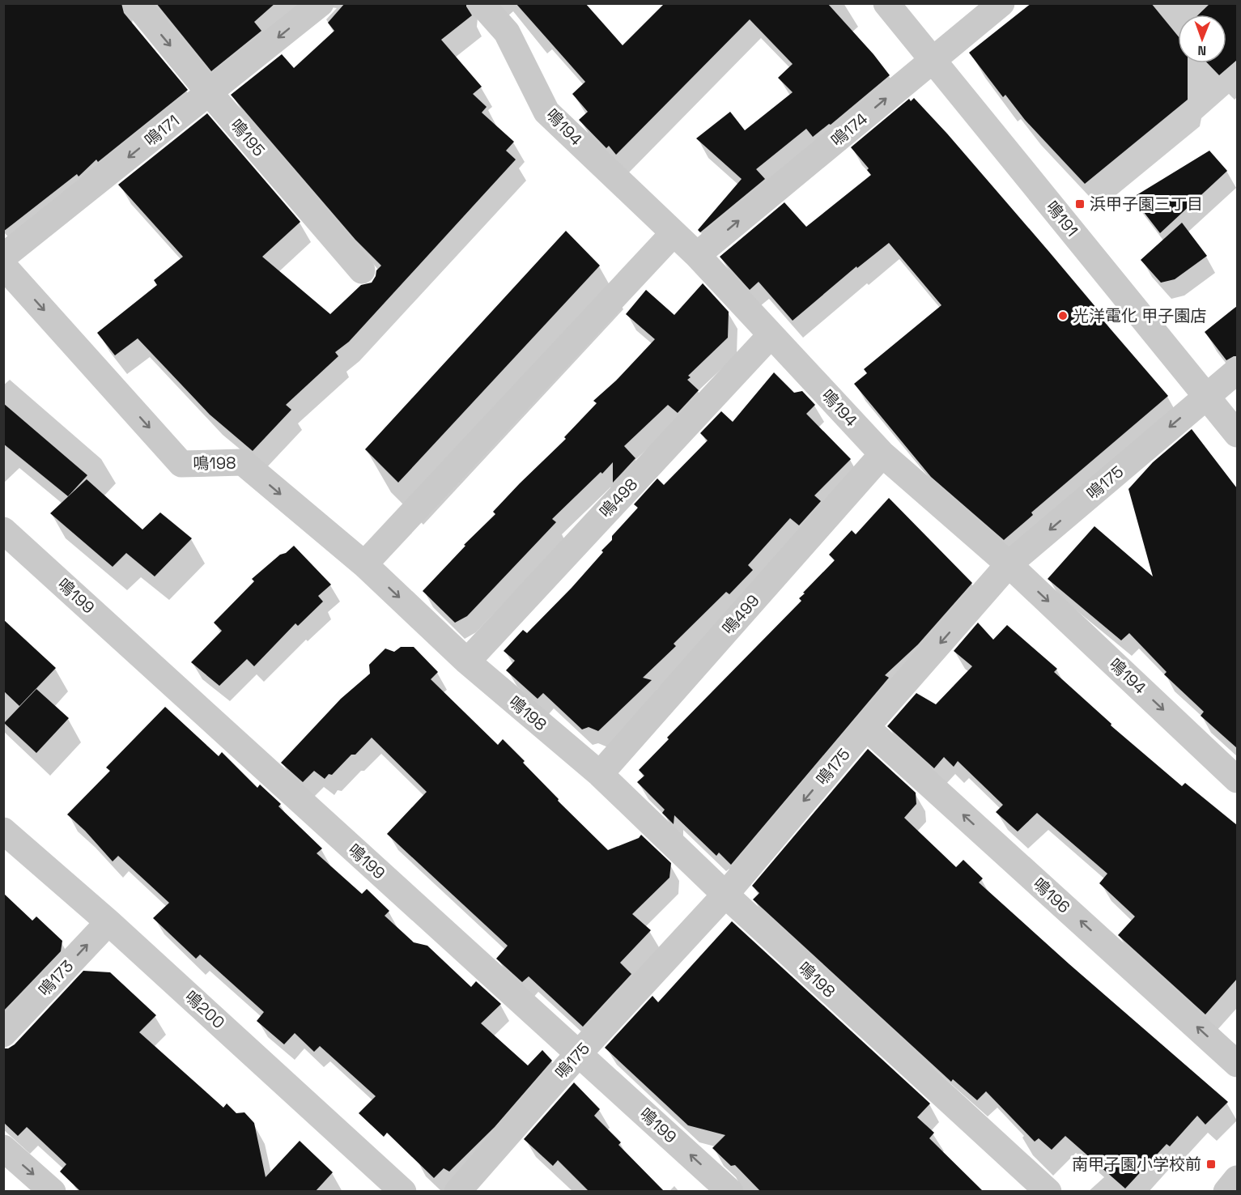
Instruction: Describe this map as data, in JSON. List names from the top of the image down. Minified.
{"streets":{"street":["鳴194","鳴174","鳴171","鳴195","鳴191","鳴198","鳴175","鳴498","鳴199","鳴499","鳴196","鳴173","鳴200"]},"crossings":[["鳴194","鳴174"],["鳴194","鳴175"],["鳴194","鳴498"],["鳴194","鳴499"],["鳴174","鳴191"],["鳴171","鳴195"],["鳴171","鳴198"],["鳴191","鳴175"],["鳴198","鳴175"],["鳴198","鳴498"],["鳴198","鳴499"],["鳴175","鳴199"],["鳴175","鳴196"],["鳴173","鳴200"]],"one_way":["鳴174","鳴171","鳴198","鳴175","鳴196","鳴173"],"places":{"transit":["浜甲子園三丁目","南甲子園小学校前"],"other":["光洋電化 甲子園店"]},"north":"bottom"}
